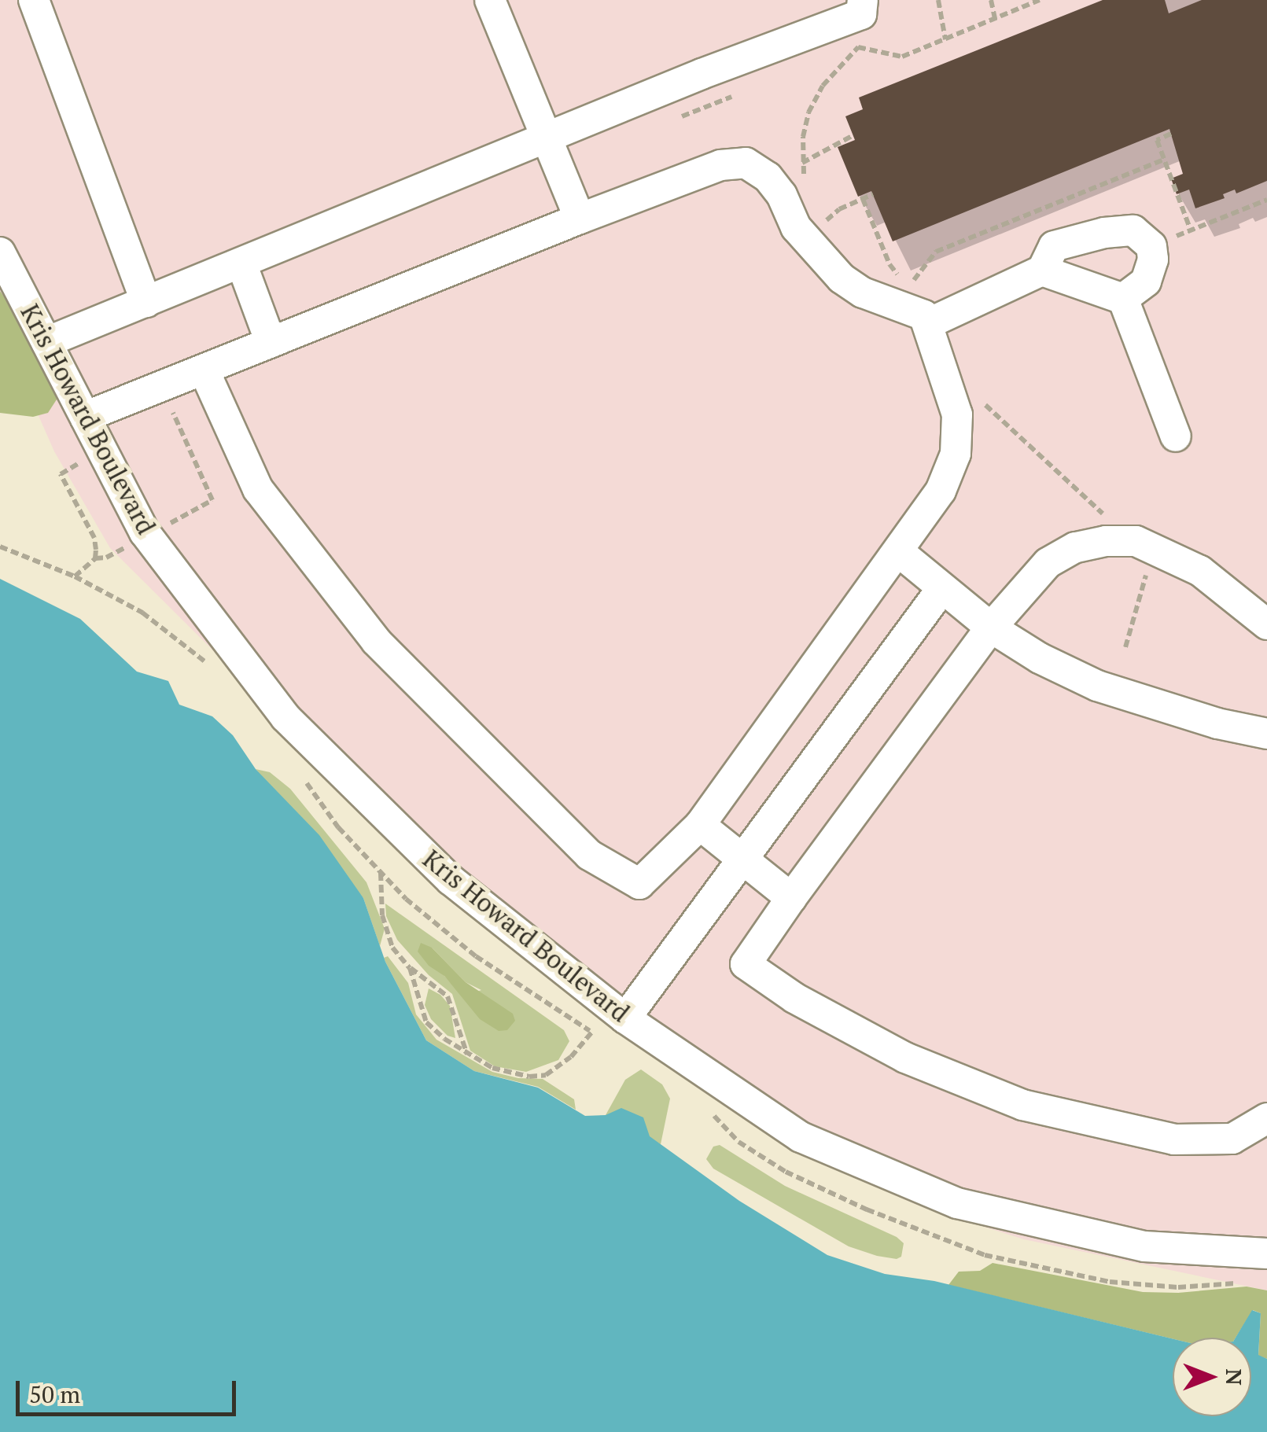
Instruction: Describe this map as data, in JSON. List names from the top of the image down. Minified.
{"streets":{"lane":["Kris Howard Boulevard"]},"scale_bar":"50 m","north":"right"}
